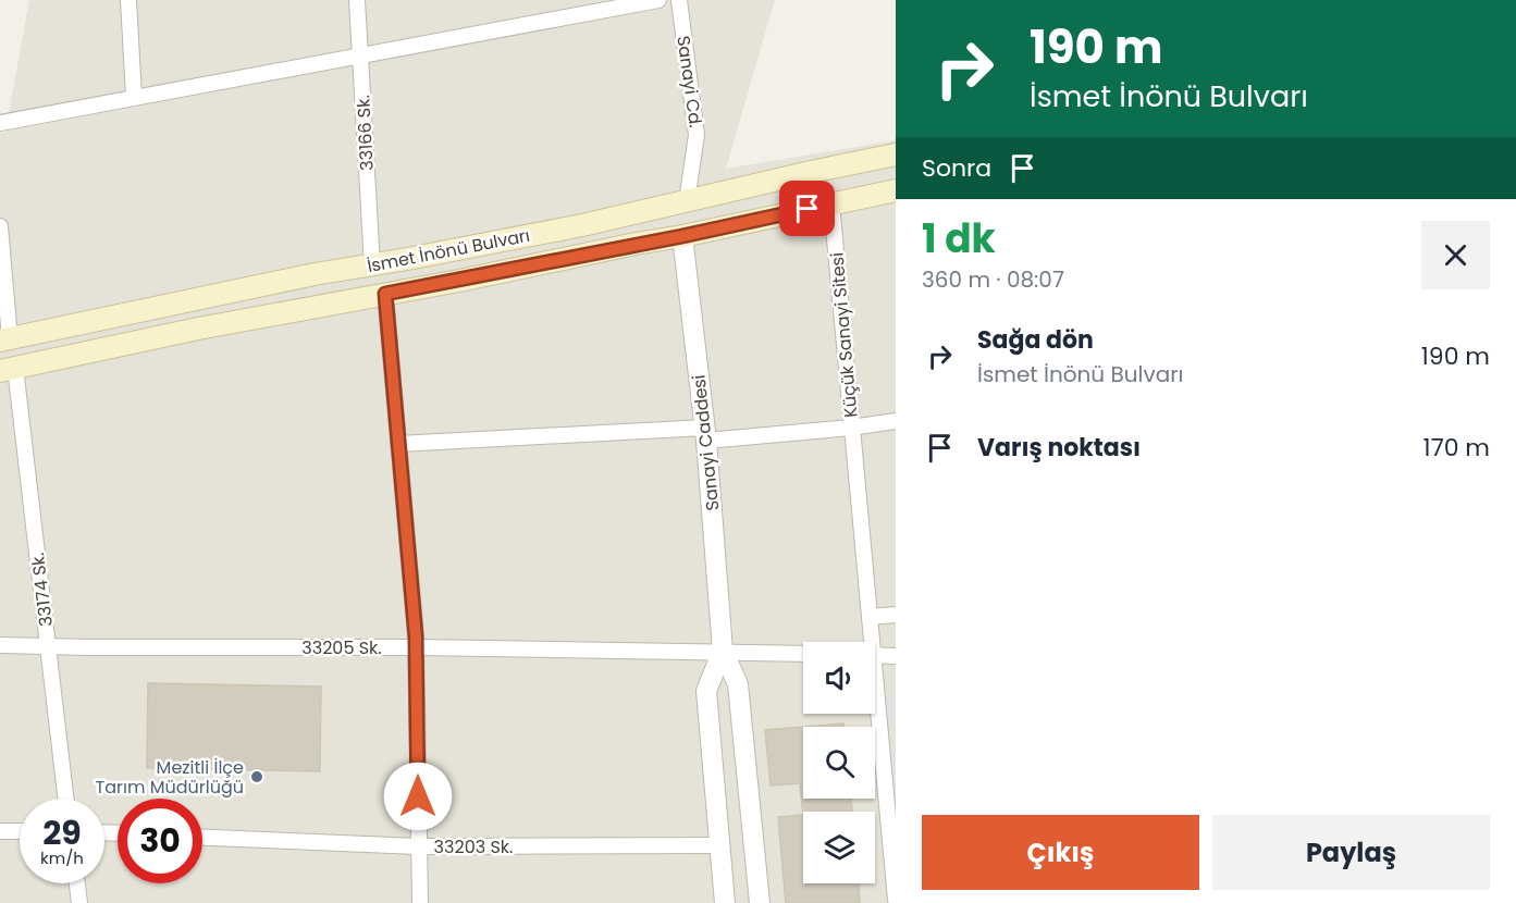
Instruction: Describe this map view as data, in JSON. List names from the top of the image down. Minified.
{"streets":{"main road":["İsmet İnönü Bulvarı"],"street":["Sanayi Cd.","33166 Sk.","Küçük Sanayi Sitesi","Sanayi Caddesi","33174 Sk.","33205 Sk.","33203 Sk."]},"crossings":[["Sanayi Cd.","İsmet İnönü Bulvarı"],["33166 Sk.","İsmet İnönü Bulvarı"],["İsmet İnönü Bulvarı","Küçük Sanayi Sitesi"],["İsmet İnönü Bulvarı","Sanayi Caddesi"],["İsmet İnönü Bulvarı","33174 Sk."],["Küçük Sanayi Sitesi","Sanayi Caddesi"],["Sanayi Caddesi","33205 Sk."],["Sanayi Caddesi","33203 Sk."],["33174 Sk.","33205 Sk."]],"places":["Mezitli İlçe Tarım Müdürlüğü"],"page":{"turn":["190 m","İsmet İnönü Bulvarı"],"then":"Sonra","heading":["1 dk","360 m · 08:07"],"list":[{"name":"Sağa dön","note":"İsmet İnönü Bulvarı","value":"190 m"},{"name":"Varış noktası","value":"170 m"}],"speed":"29 km/h","limit":"30","buttons":["Çıkış","Paylaş"]}}
